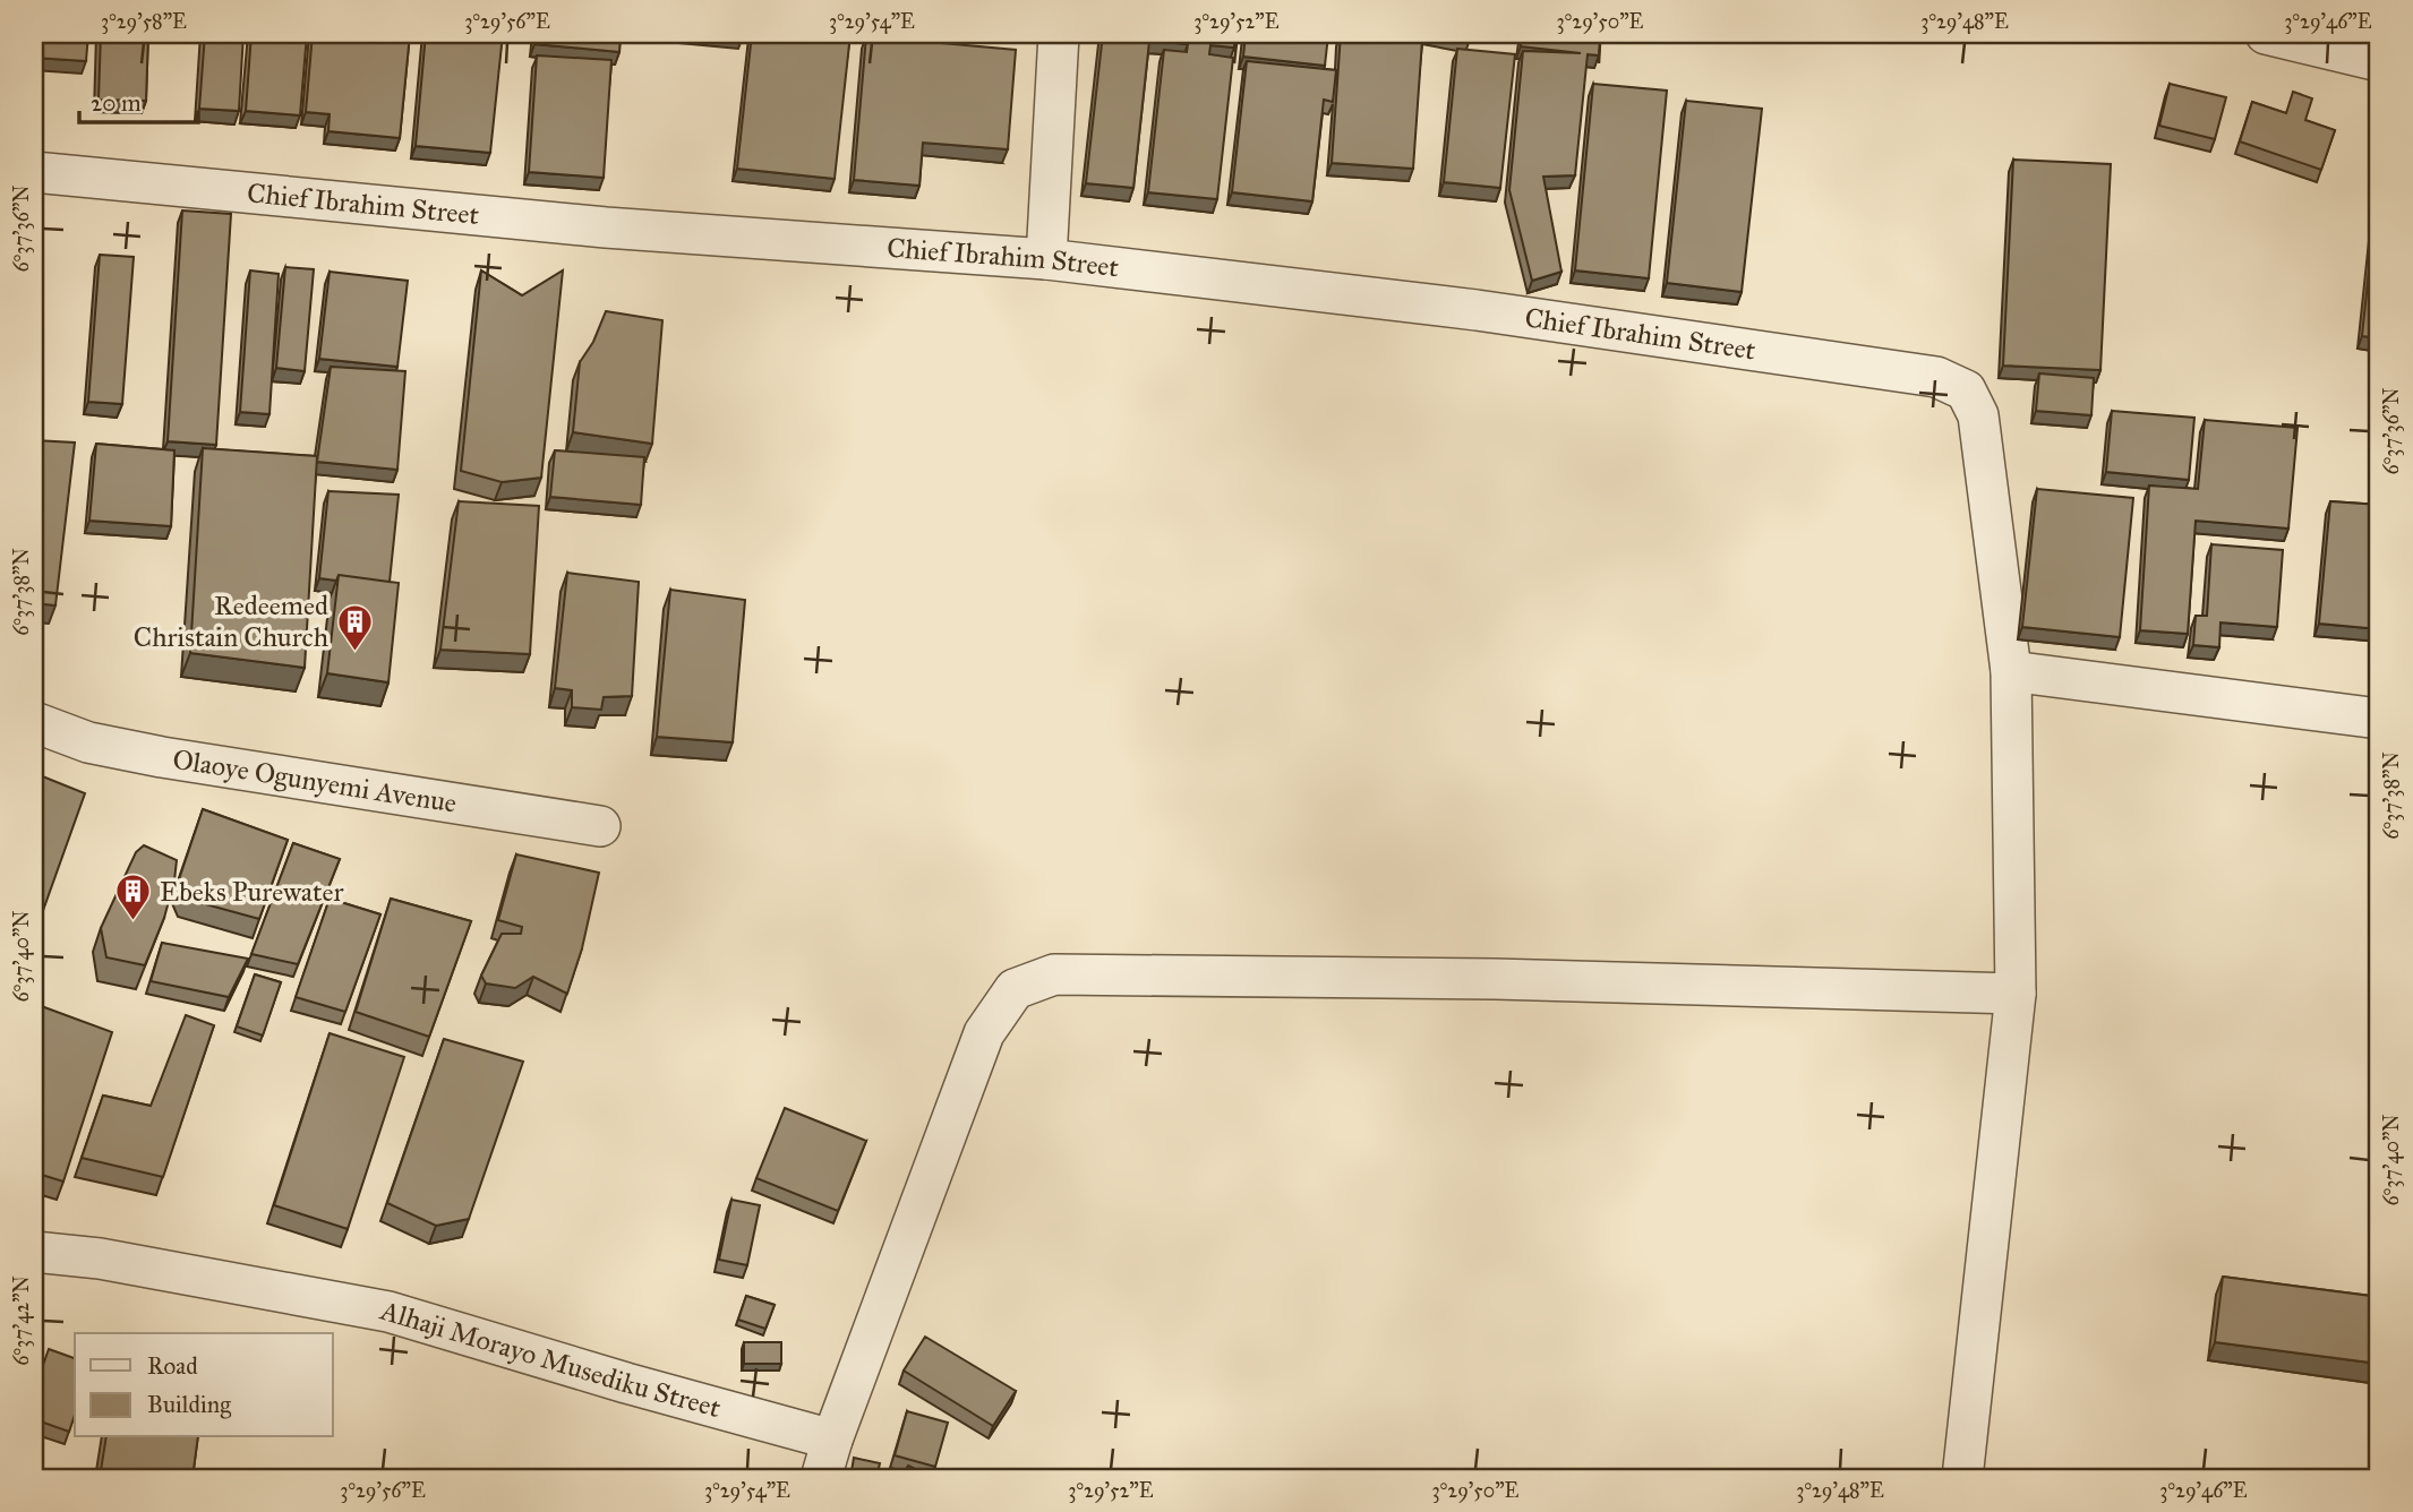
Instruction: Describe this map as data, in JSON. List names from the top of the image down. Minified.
{"streets":{"street":["Chief Ibrahim Street","Olaoye Ogunyemi Avenue","Alhaji Morayo Musediku Street"]},"places":{"building":["Redeemed Christain Church","Ebeks Purewater"]},"legend":["Road","Building"],"scale_bar":"20 m","coordinates":["3°29'58\"E","3°29'56\"E","3°29'54\"E","3°29'52\"E","3°29'50\"E","3°29'48\"E","3°29'46\"E","6°37'36\"N","6°37'38\"N","6°37'40\"N","6°37'42\"N"]}
